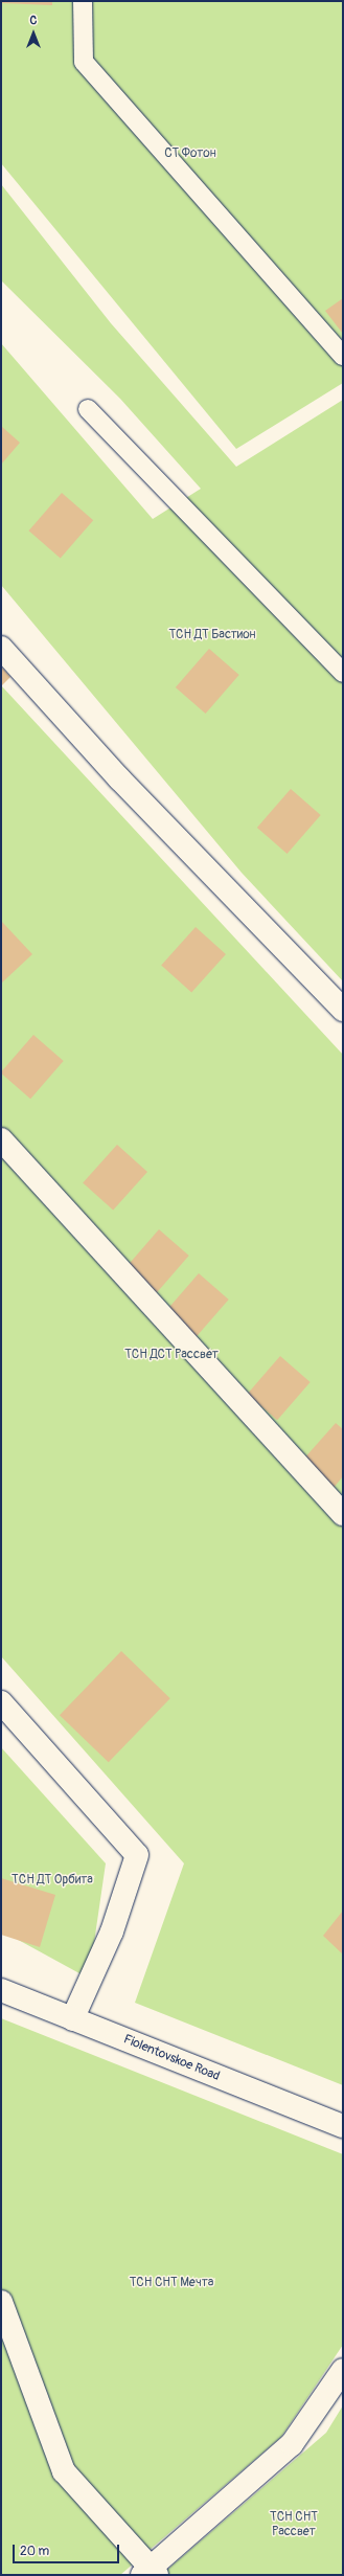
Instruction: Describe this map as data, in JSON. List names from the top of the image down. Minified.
{"streets":{"street":["Fiolentovskoe Road"]},"parks":["СТ Фотон","ТСН ДТ Бастион","ТСН ДСТ Рассвет","ТСН ДТ Орбита","ТСН СНТ Мечта","ТСН СНТ Рассвет"],"scale_bar":"20 m","north":"top"}
